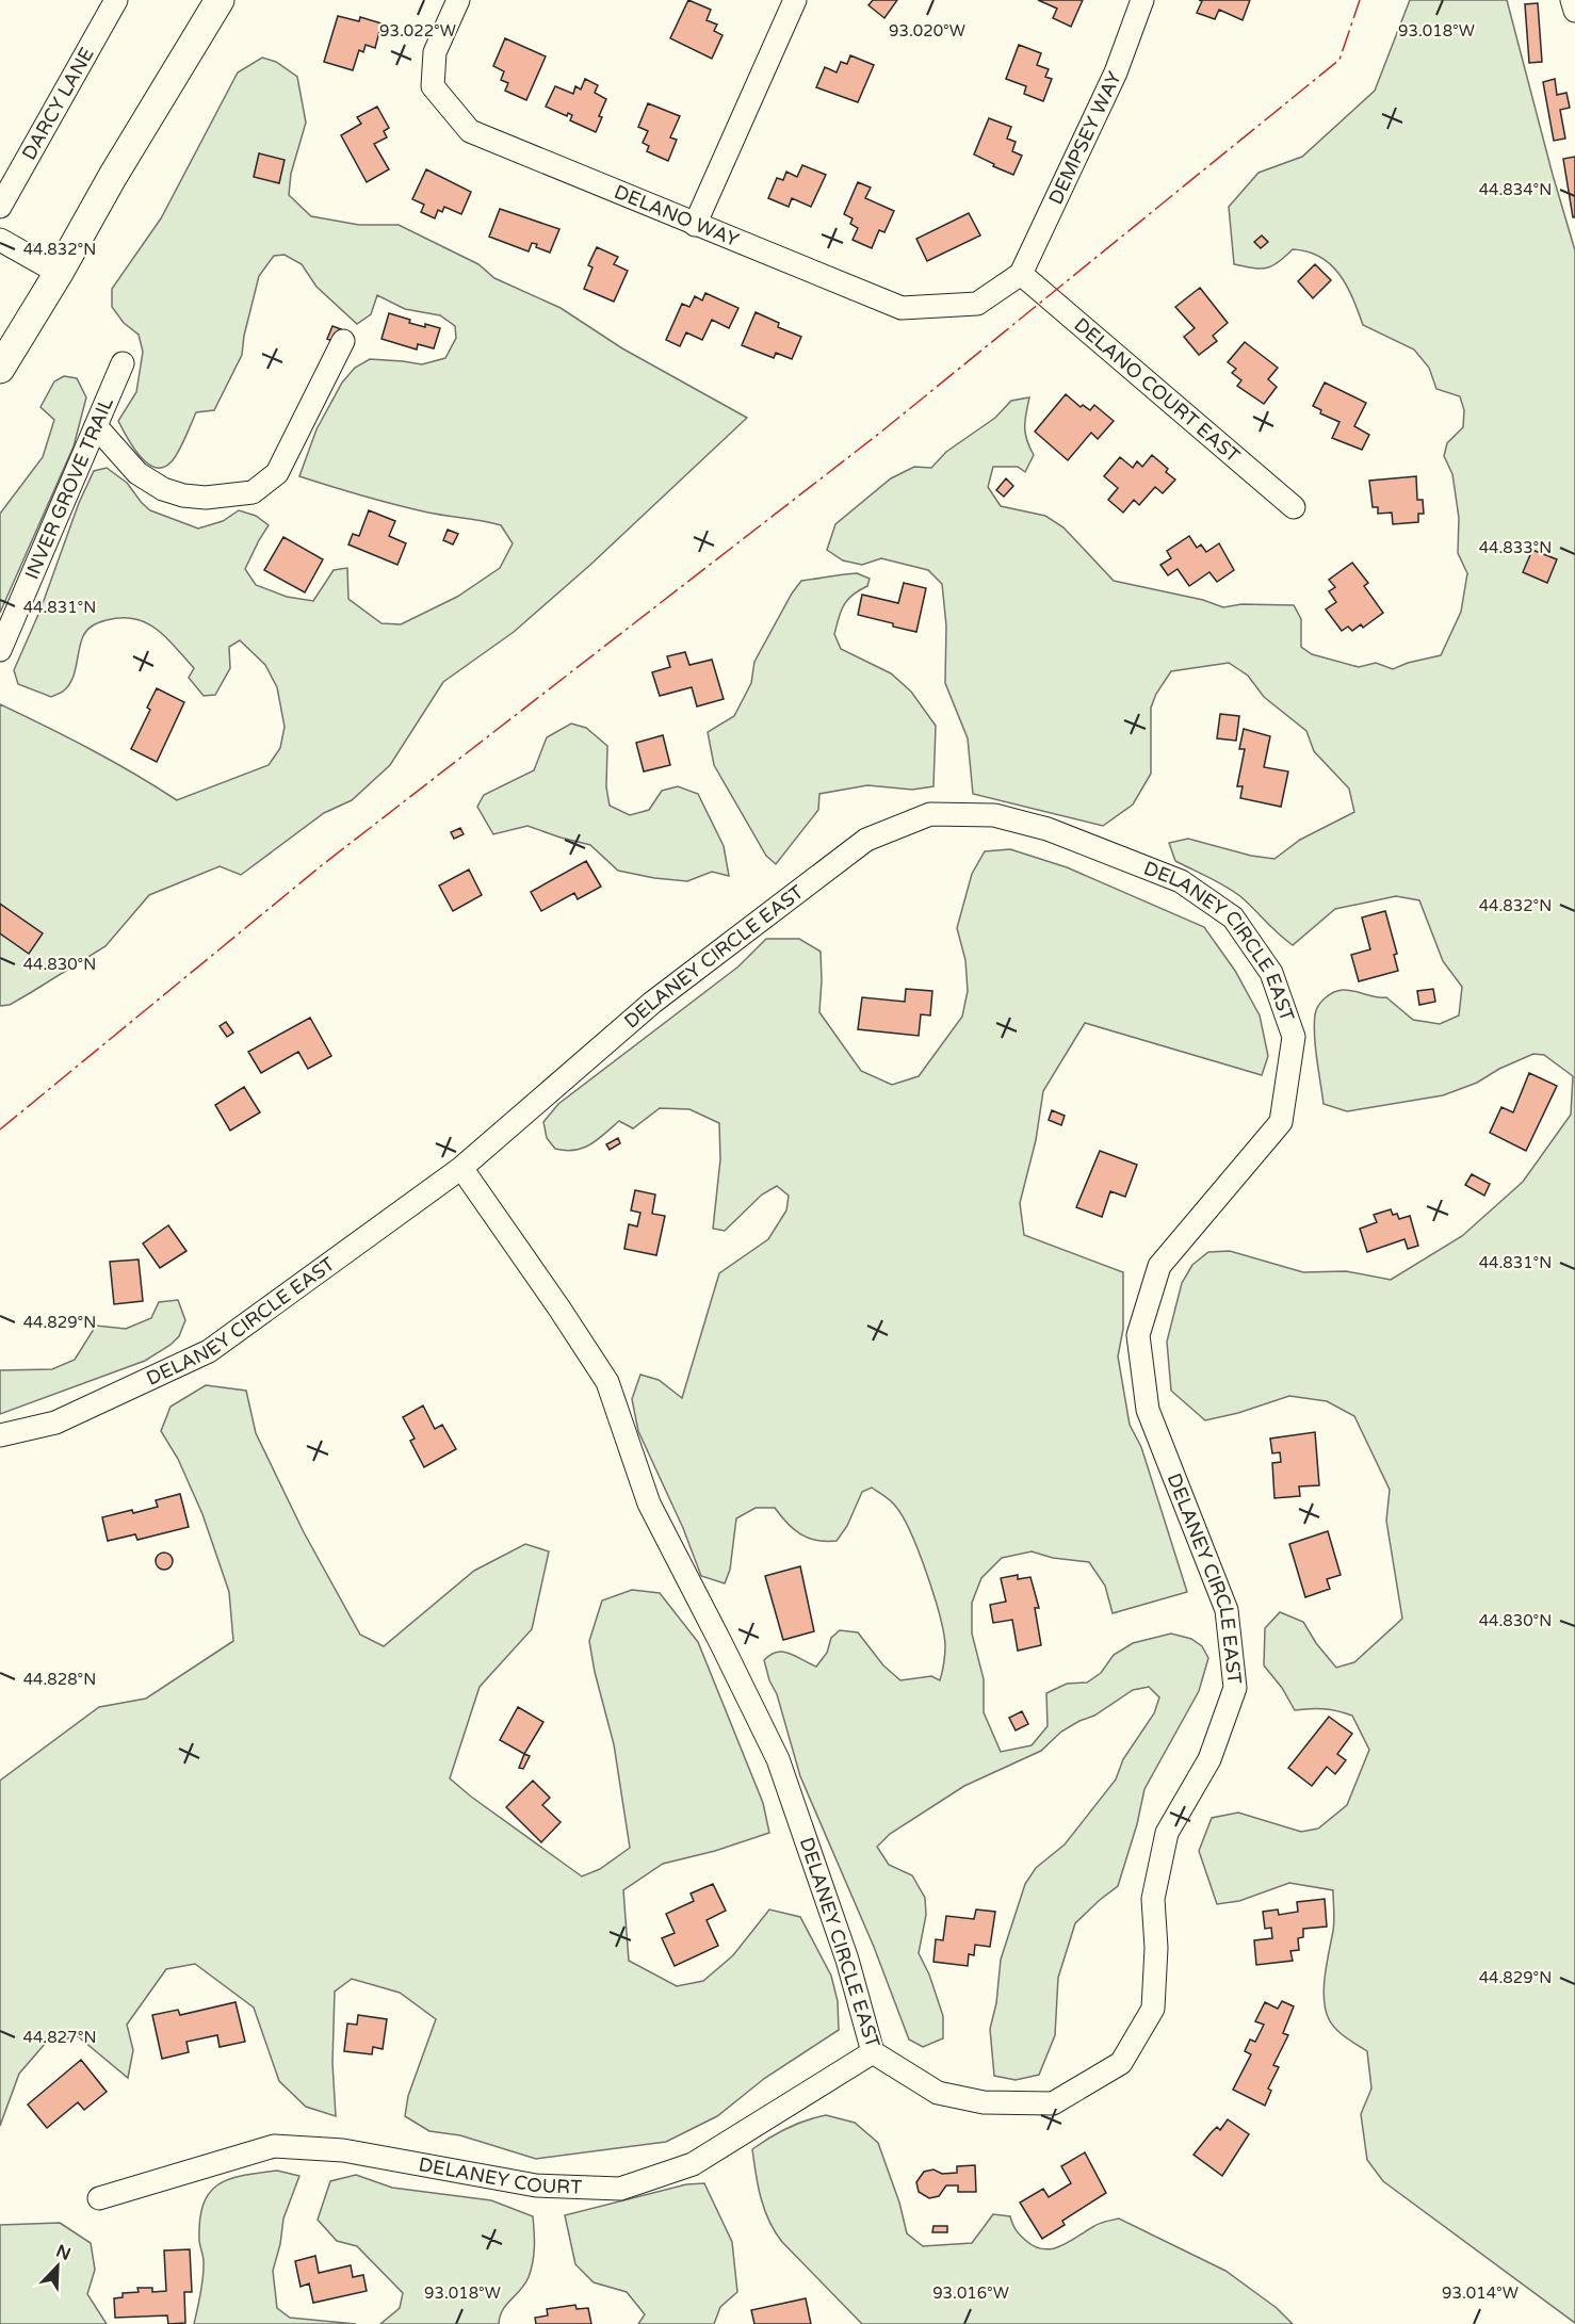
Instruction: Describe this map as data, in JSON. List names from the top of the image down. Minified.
{"streets":{"street":["DARCY LANE","DEMPSEY WAY","DELANO WAY","DELANO COURT EAST","INVER GROVE TRAIL","DELANEY CIRCLE EAST","DELANEY COURT"]},"crossings":[["DEMPSEY WAY","DELANO WAY"],["DEMPSEY WAY","DELANO COURT EAST"],["DELANO WAY","DELANO COURT EAST"],["DELANEY CIRCLE EAST","DELANEY COURT"]],"north":"top right","coordinates":["93.022°W","93.020°W","93.018°W","44.834°N","44.832°N","44.833°N","44.831°N","44.830°N","44.829°N","44.828°N","44.827°N","93.016°W","93.014°W"]}
